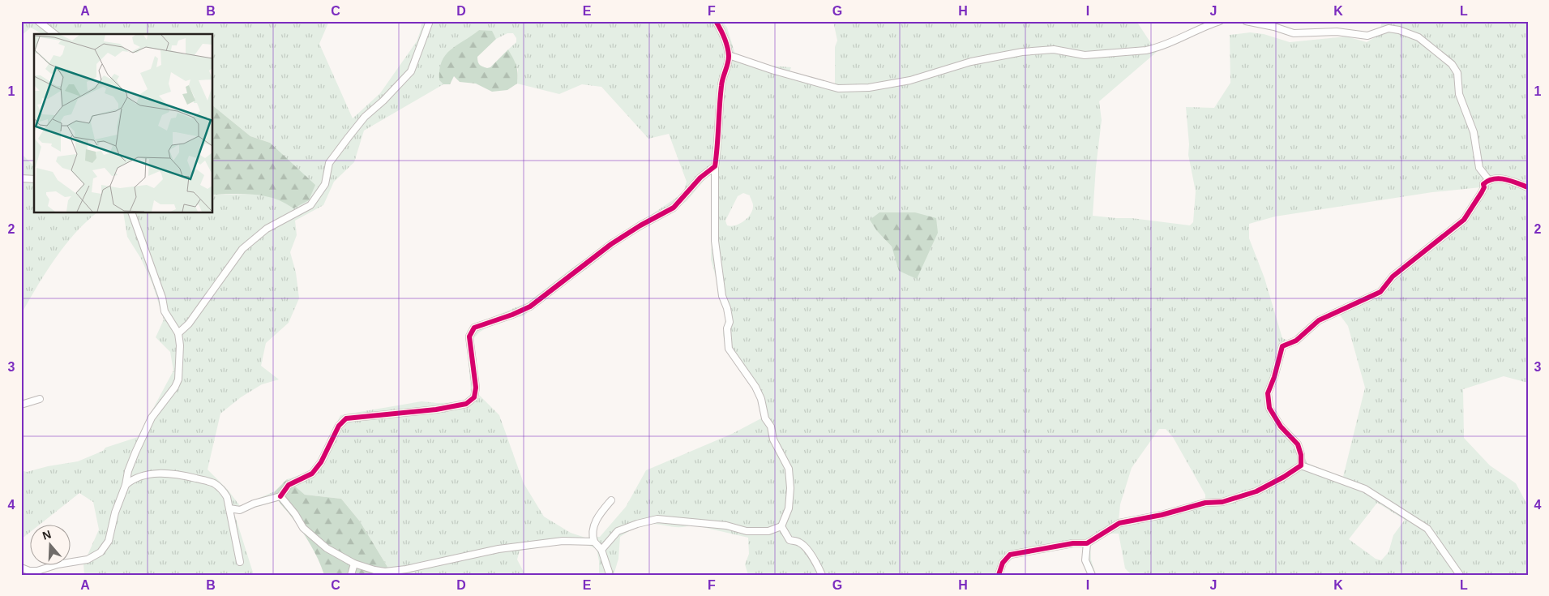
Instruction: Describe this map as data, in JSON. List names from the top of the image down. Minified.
{"north":"top","grid":{"columns":["A","B","C","D","E","F","G","H","I","J","K","L"],"rows":["1","2","3","4"]}}
